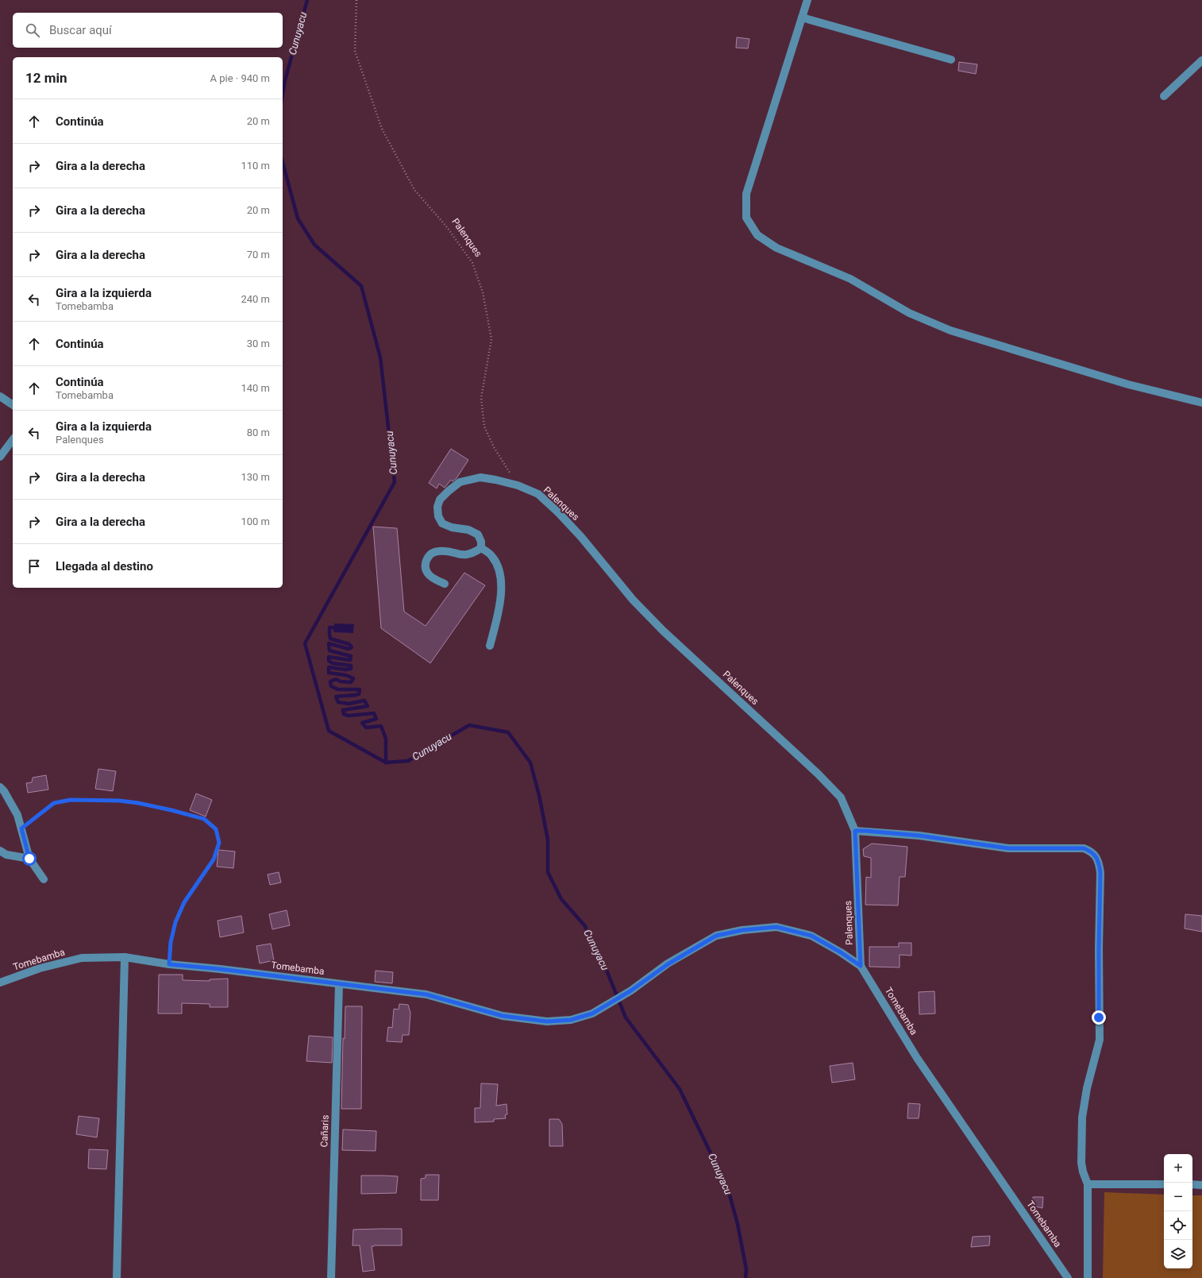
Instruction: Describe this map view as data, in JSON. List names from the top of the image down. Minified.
{"streets":{"street":["Palenques","Tomebamba","Cañaris"]},"crossings":[["Palenques","Tomebamba"],["Tomebamba","Cañaris"]],"water":["Cunuyacu"],"page":{"search":"Buscar aquí","heading":["12 min","A pie · 940 m"],"list":[["Continúa","20 m"],["Gira a la derecha","110 m"],["Gira a la derecha","20 m"],["Gira a la derecha","70 m"],["Gira a la izquierda","Tomebamba","240 m"],["Continúa","30 m"],["Continúa","Tomebamba","140 m"],["Gira a la izquierda","Palenques","80 m"],["Gira a la derecha","130 m"],["Gira a la derecha","100 m"],"Llegada al destino"],"map_buttons":["+","−"]}}
